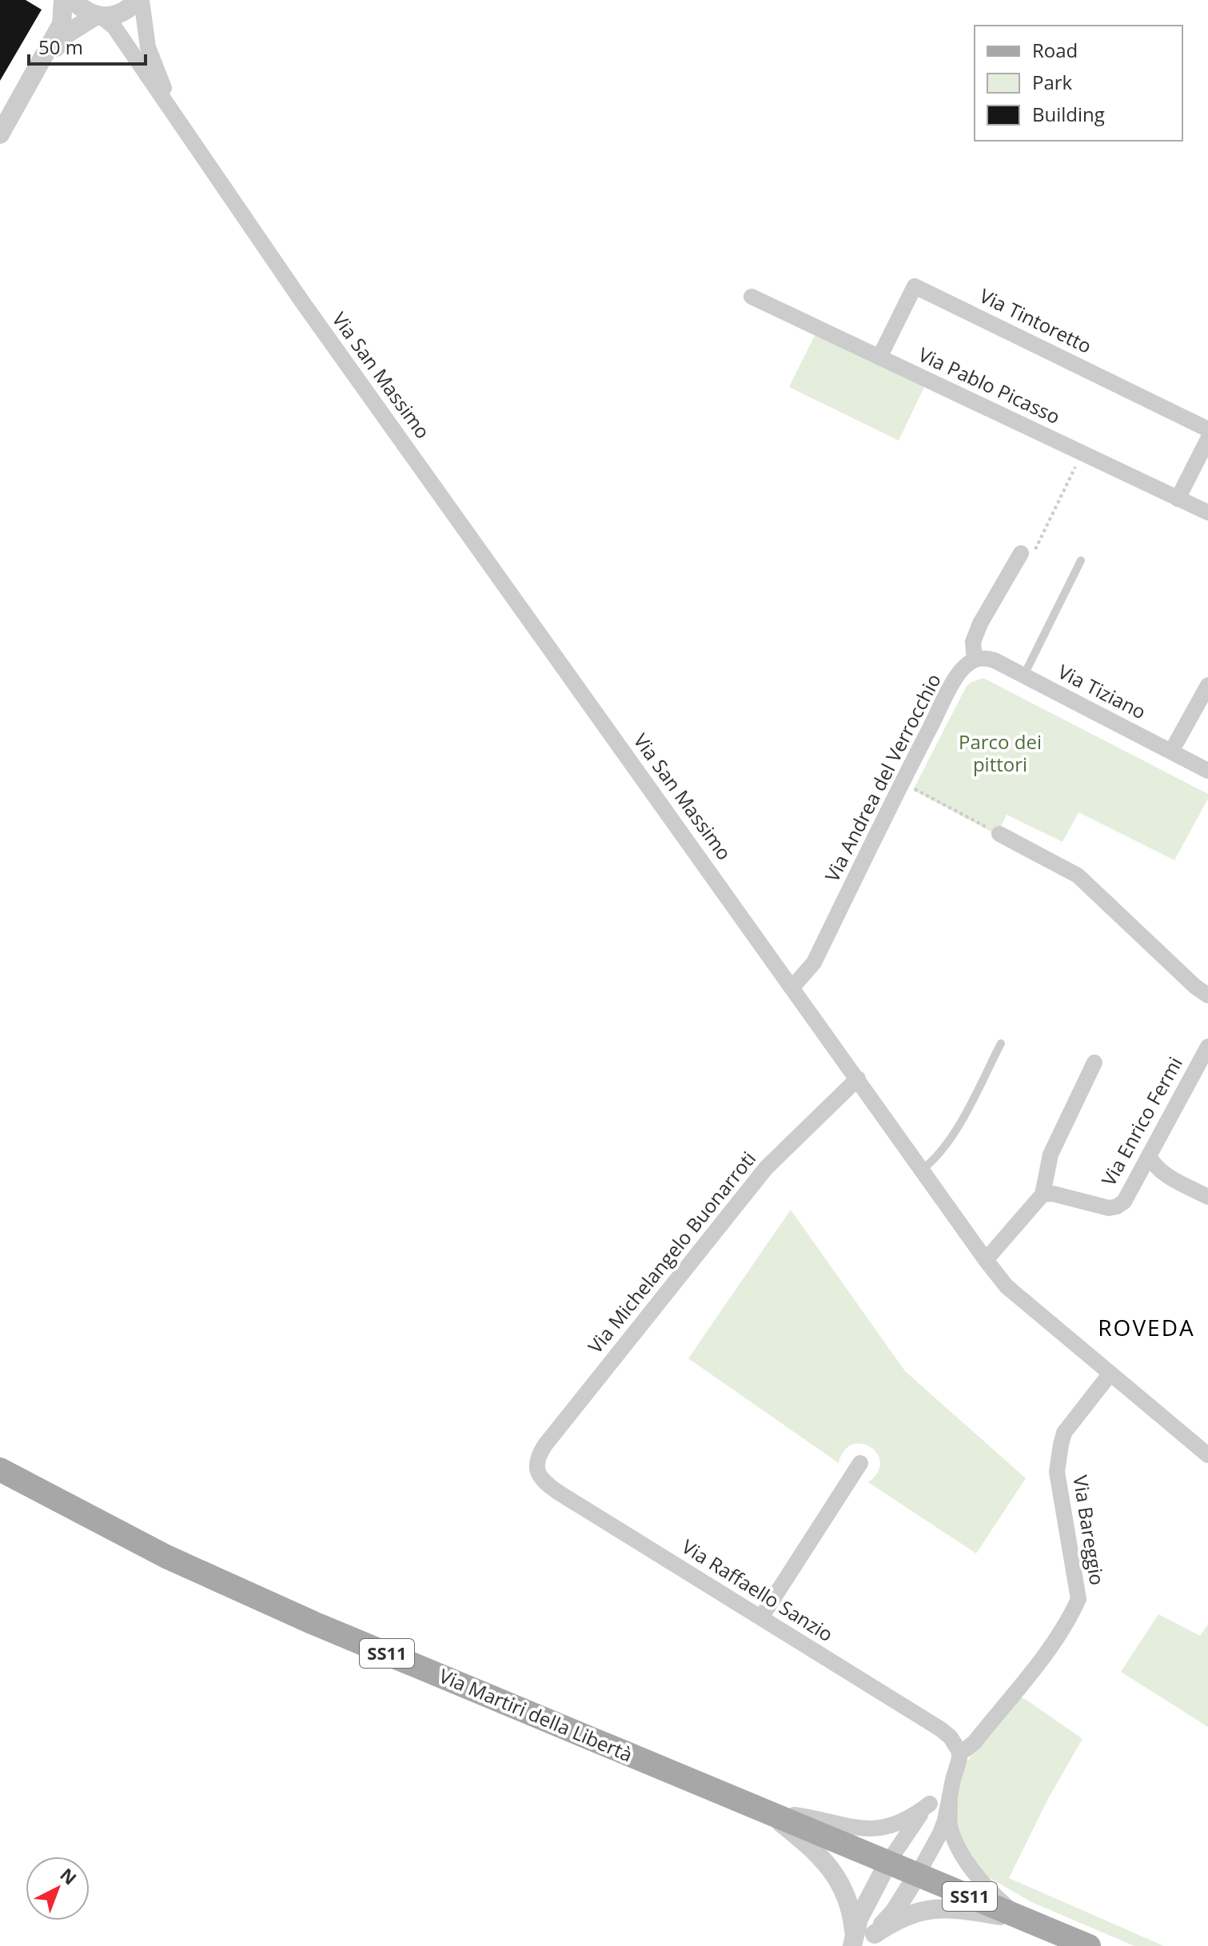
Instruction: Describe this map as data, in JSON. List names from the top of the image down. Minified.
{"streets":{"main road":["SS11","Via Martiri della Libertà"],"street":["Via Tintoretto","Via San Massimo","Via Pablo Picasso","Via Tiziano","Via Andrea del Verrocchio","Via Enrico Fermi","Via Michelangelo Buonarroti","Via Bareggio","Via Raffaello Sanzio"]},"crossings":[["Via Tintoretto","Via Pablo Picasso"],["Via San Massimo","Via Andrea del Verrocchio"],["Via San Massimo","Via Michelangelo Buonarroti"],["Via San Massimo","Via Bareggio"],["Via Tiziano","Via Andrea del Verrocchio"],["Via Michelangelo Buonarroti","Via Raffaello Sanzio"],["Via Bareggio","Via Raffaello Sanzio"],["SS11","Via Martiri della Libertà"]],"districts":["ROVEDA"],"parks":["Parco dei pittori"],"legend":["Road","Park","Building"],"scale_bar":"50 m","north":"top right"}
